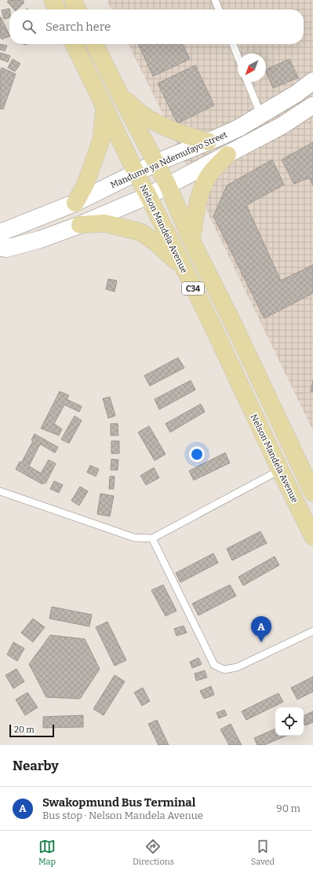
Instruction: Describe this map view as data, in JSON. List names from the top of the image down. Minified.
{"streets":{"main road":["Nelson Mandela Avenue","C34"],"street":["Mandume ya Ndemufayo Street"]},"crossings":[["Mandume ya Ndemufayo Street","Nelson Mandela Avenue"],["Mandume ya Ndemufayo Street","C34"]],"scale_bar":"20 m","north":"bottom left","page":{"search":"Search here","pins":"A","scale":"20 m","heading":"Nearby","list":[{"mark":"A","name":"Swakopmund Bus Terminal","note":"Bus stop · Nelson Mandela Avenue","value":"90 m"}],"nav":["Map","Directions","Saved"]}}
